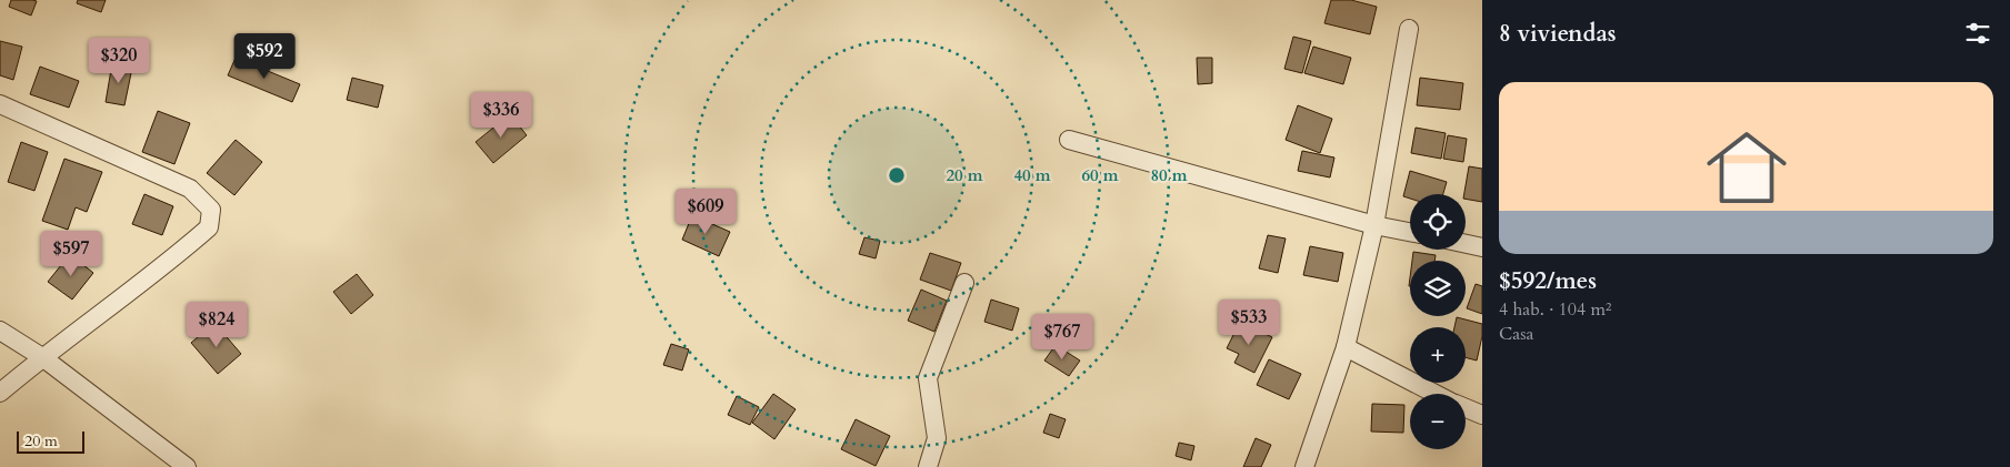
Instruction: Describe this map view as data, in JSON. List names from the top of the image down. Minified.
{"scale_bar":"20 m","page":{"heading":"8 viviendas","price":["$592","$320","$336","$609","$597","$533","$824","$767"],"list":[{"name":"$592/mes","note":"4 hab. · 104 m² · Casa"}],"map_buttons":["+","−"],"scale":"20 m"},"rings":["20 m","40 m","60 m","80 m"]}
